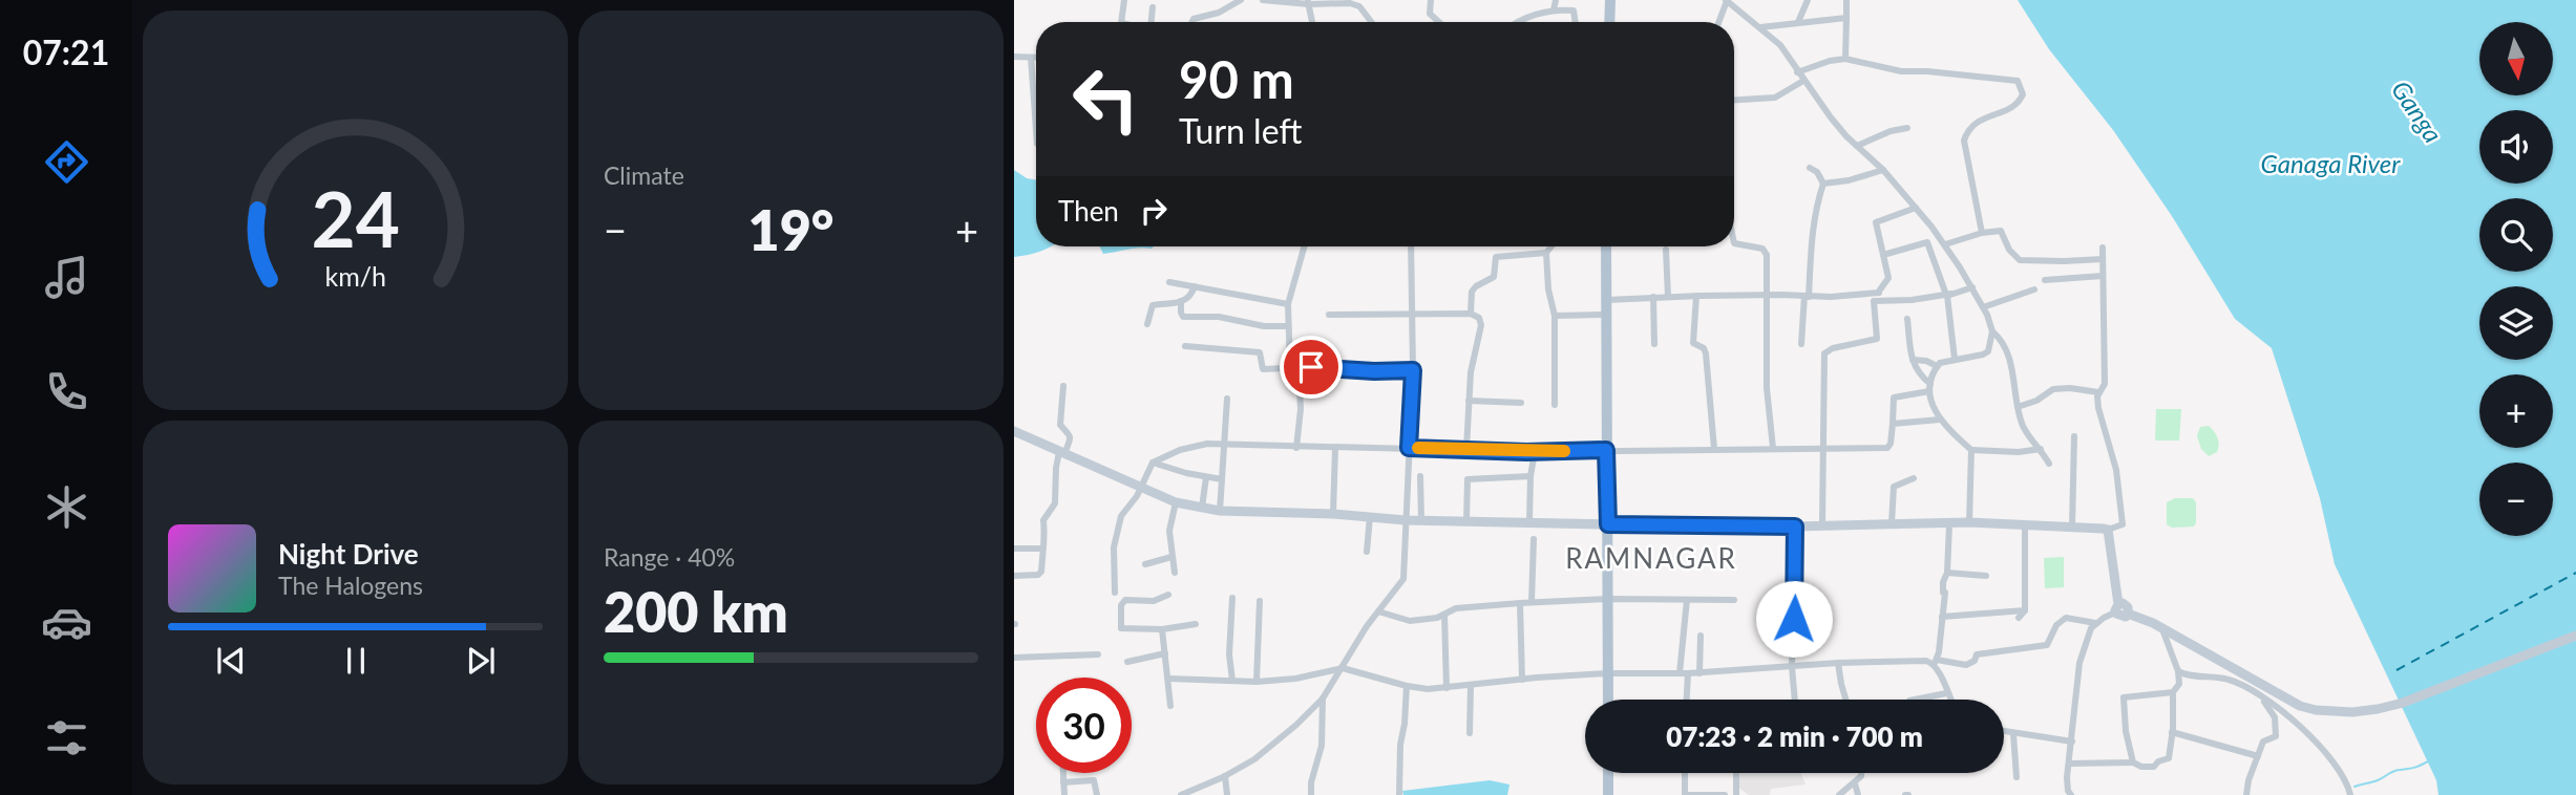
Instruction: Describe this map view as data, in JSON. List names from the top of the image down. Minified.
{"districts":["RAMNAGAR"],"water":["Ganga","Ganaga River"],"north":"bottom","page":{"tabs":"07:21","tile":["Climate",["Range · 40%","200 km"]],"map_buttons":["+","−"],"turn":["90 m","Turn left"],"then":"Then","heat":["−","19°","+"],"song":["Night Drive","The Halogens"],"limit":"30","trip":"07:23 · 2 min · 700 m","gauge":["24","km/h"]}}
